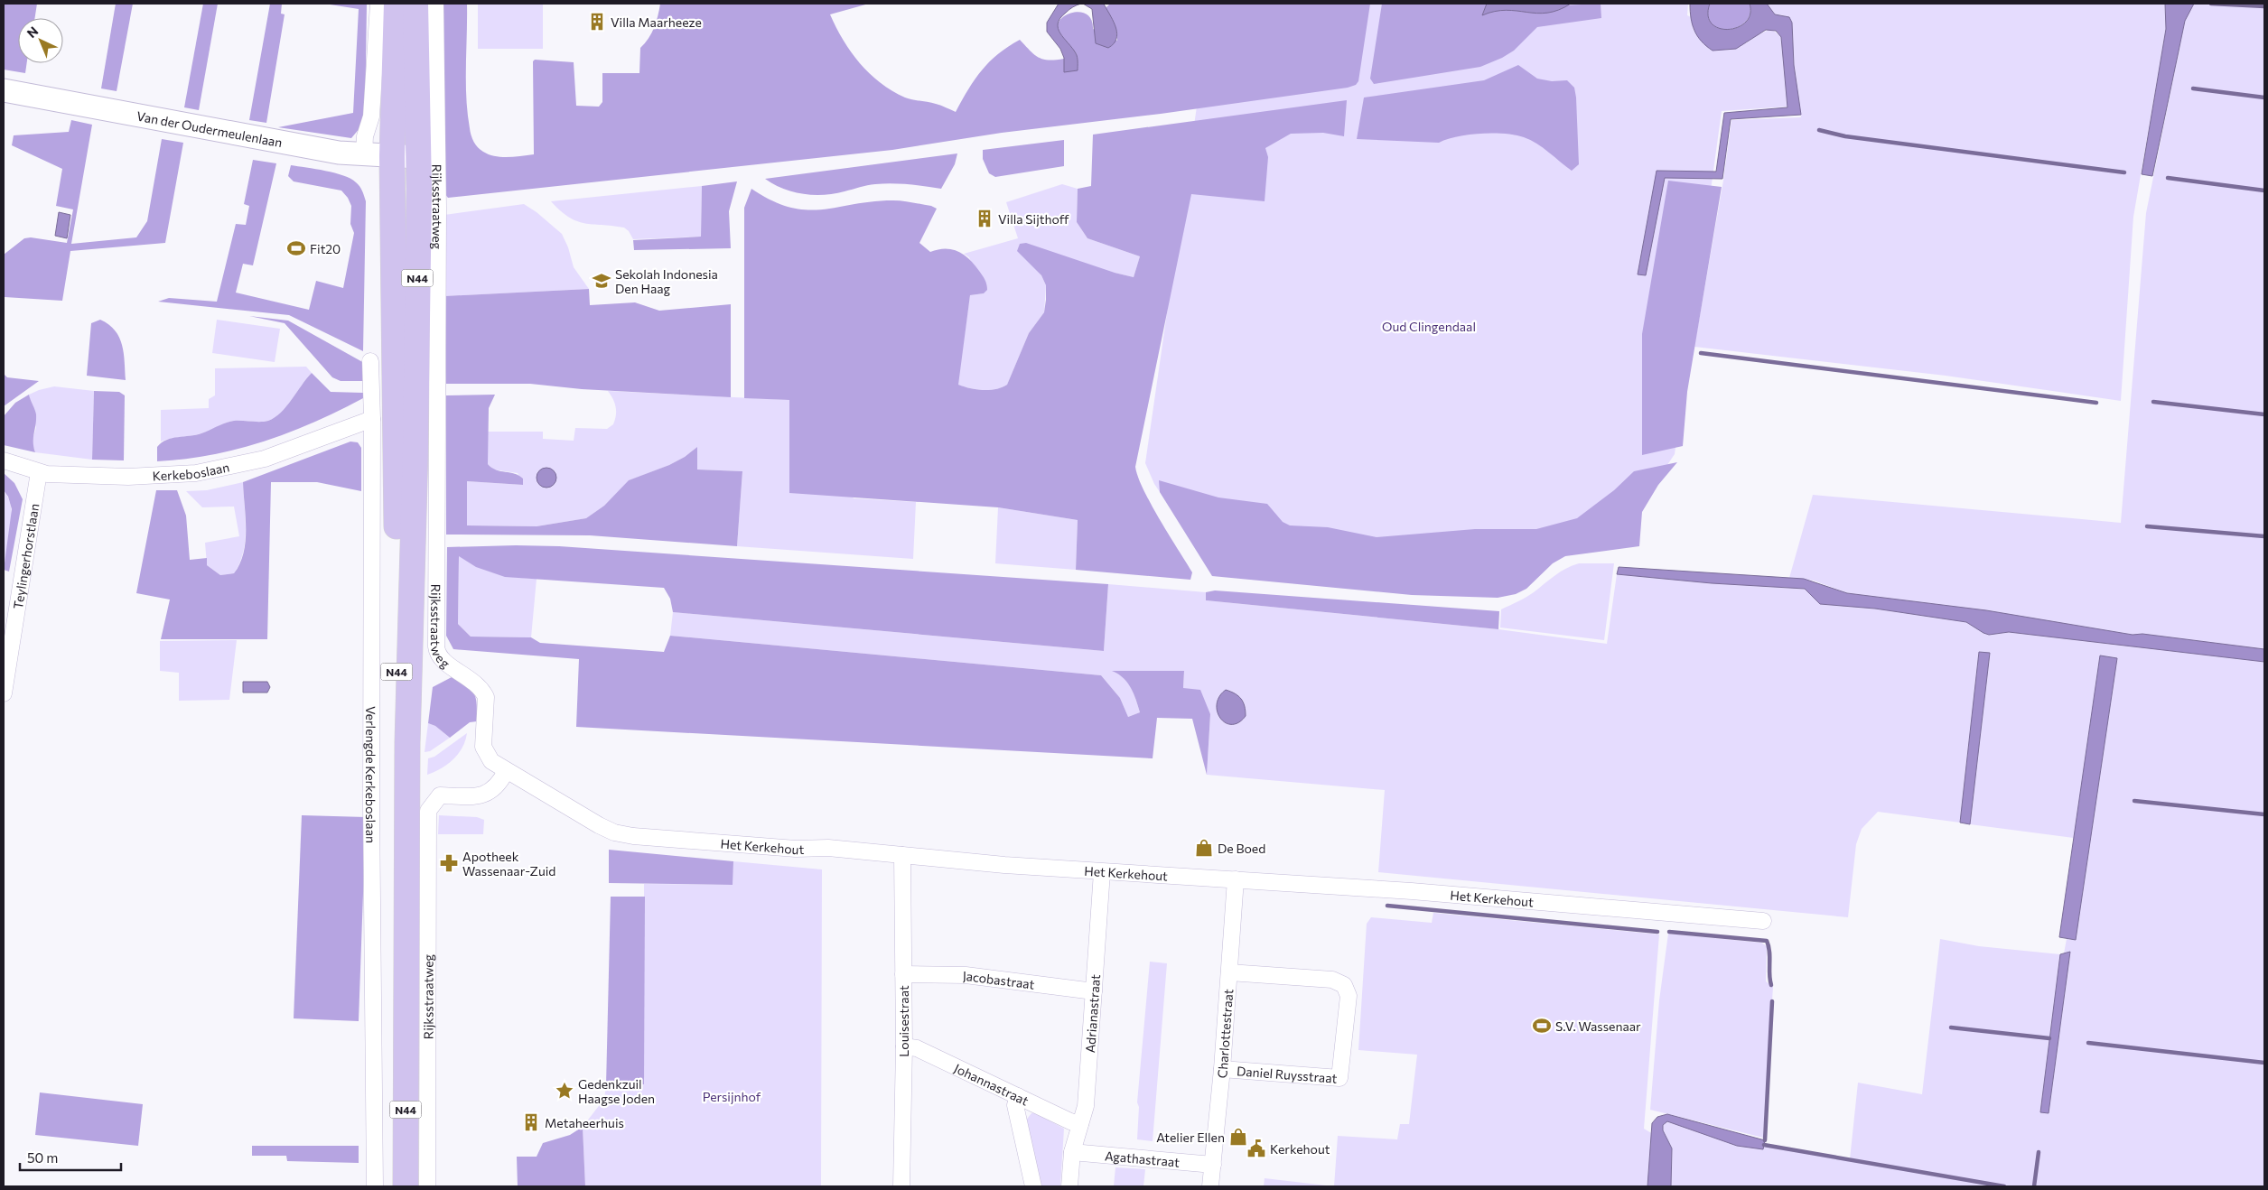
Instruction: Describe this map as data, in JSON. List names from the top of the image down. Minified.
{"streets":{"main road":["Rijksstraatweg","N44"],"street":["Van der Oudermeulenlaan","Kerkeboslaan","Teylingerhorstlaan","Verlengde Kerkeboslaan","Het Kerkehout","Jacobastraat","Adrianastraat","Louisestraat","Charlottestraat","Daniel Ruysstraat","Johannastraat","Agathastraat"]},"crossings":[["Van der Oudermeulenlaan","Rijksstraatweg"],["Van der Oudermeulenlaan","N44"],["Rijksstraatweg","Het Kerkehout"],["Kerkeboslaan","Teylingerhorstlaan"],["Kerkeboslaan","Verlengde Kerkeboslaan"],["Het Kerkehout","Adrianastraat"],["Het Kerkehout","Louisestraat"],["Het Kerkehout","Charlottestraat"],["Jacobastraat","Adrianastraat"],["Jacobastraat","Louisestraat"],["Adrianastraat","Johannastraat"],["Adrianastraat","Agathastraat"],["Louisestraat","Johannastraat"],["Charlottestraat","Daniel Ruysstraat"],["Charlottestraat","Agathastraat"]],"parks":["Oud Clingendaal","Persijnhof"],"places":{"building":["Villa Maarheeze","Villa Sijthoff","Metaheerhuis"],"sports":["Fit20","S.V. Wassenaar"],"school or university":["Sekolah Indonesia Den Haag"],"shop":["De Boed","Atelier Ellen"],"pharmacy":["Apotheek Wassenaar-Zuid"],"place":["Gedenkzuil Haagse Joden"],"public building":["Kerkehout"]},"scale_bar":"50 m","north":"top left"}
